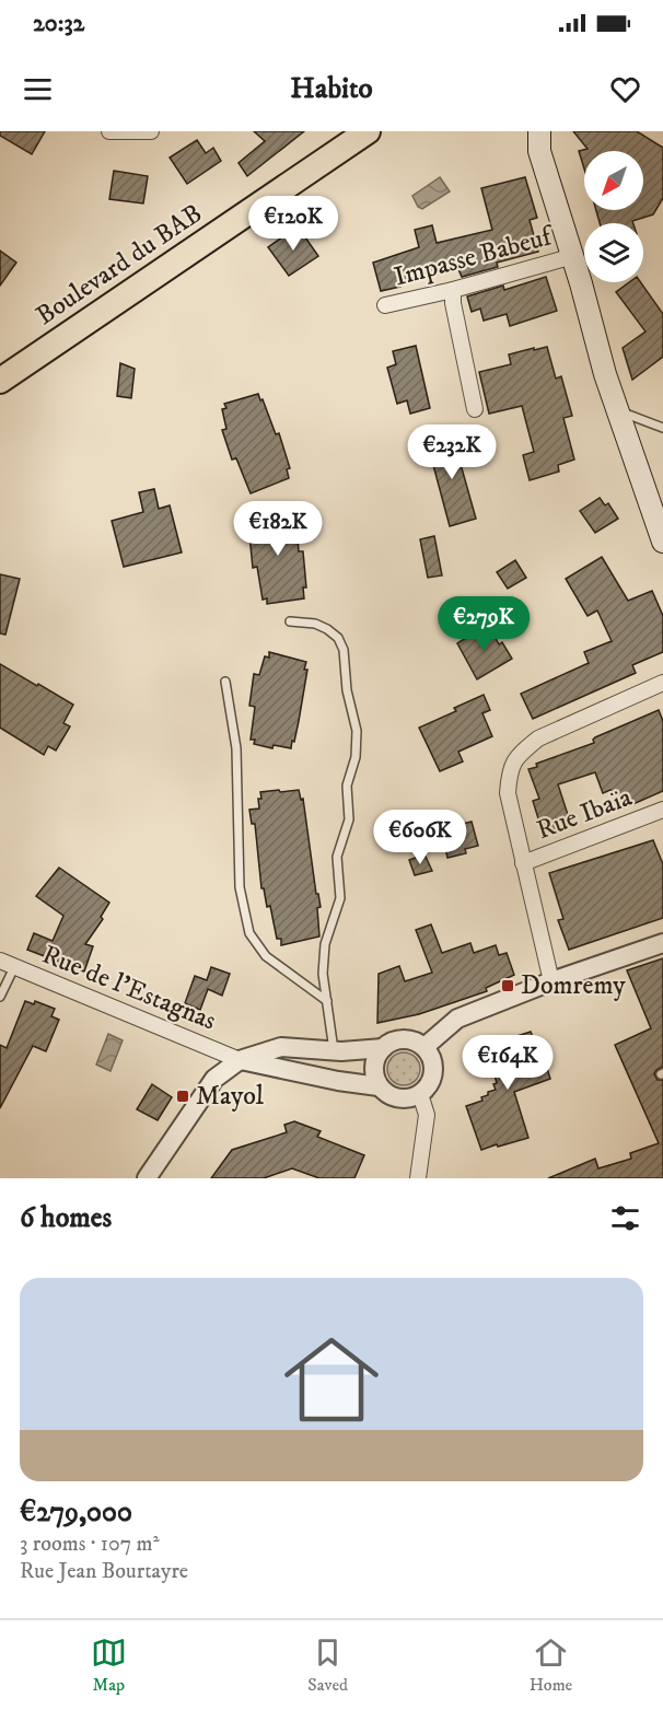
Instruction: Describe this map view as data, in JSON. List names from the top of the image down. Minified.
{"streets":{"main road":["Boulevard du BAB"],"street":["Impasse Babeuf","Rue Ibaïa","Rue de l'Estagnas"]},"places":{"transit":["Domremy","Mayol"]},"north":"bottom left","page":{"status":"20:32","header":"Habito","price":["€120K","€232K","€182K","€279K","€606K","€164K"],"heading":"6 homes","list":[{"name":"€279,000","note":"3 rooms · 107 m² · Rue Jean Bourtayre"}],"tabs":["Map","Saved","Home"]}}
